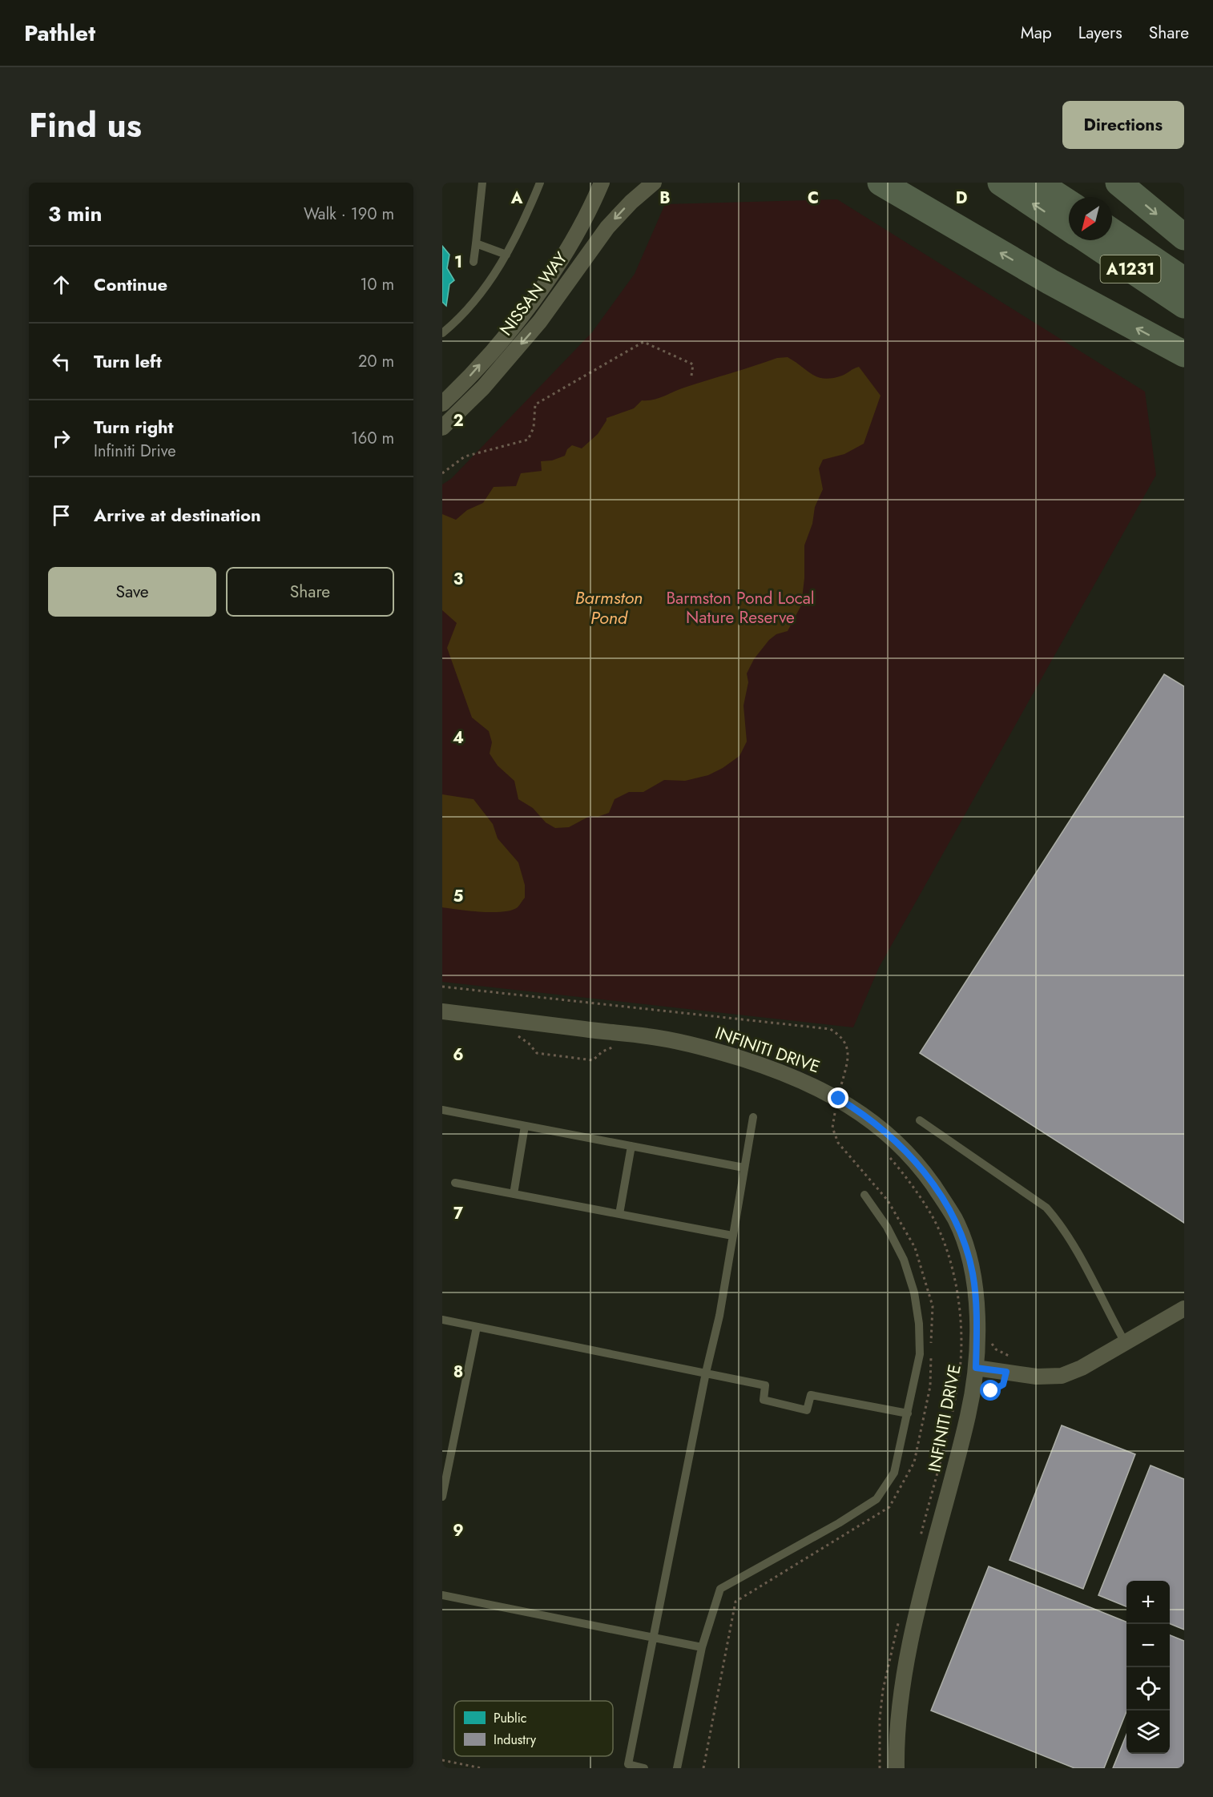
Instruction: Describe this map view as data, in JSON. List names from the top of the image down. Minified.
{"streets":{"highway":["A1231"],"street":["NISSAN WAY","INFINITI DRIVE"]},"water":["Barmston Pond"],"parks":["Barmston Pond Local Nature Reserve"],"legend":["Public","Industry"],"north":"bottom left","page":{"header":"Pathlet","nav":["Map","Layers","Share"],"title":"Find us","buttons":["Directions",["Save","Share"]],"heading":["3 min","Walk · 190 m"],"list":[["Continue","10 m"],["Turn left","20 m"],["Turn right","Infiniti Drive","160 m"],"Arrive at destination"],"map_buttons":["+","−"]},"grid":{"columns":["A","B","C","D"],"rows":["1","2","3","4","5","6","7","8","9"]}}
